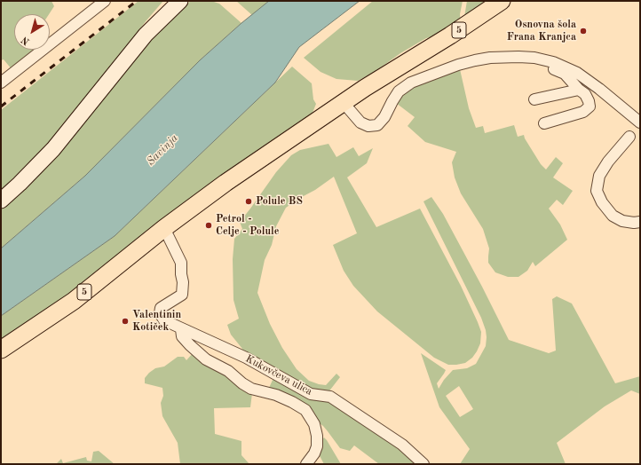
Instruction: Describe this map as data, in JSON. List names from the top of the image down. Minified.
{"streets":{"main road":["5"],"street":["Kukovčeva ulica"]},"crossings":[["5","Kukovčeva ulica"]],"water":["Savinja"],"places":["Osnovna šola Frana Kranjca","Polule BS","Petrol - Celje - Polule","Valentinin Kotiček"],"north":"bottom left"}
